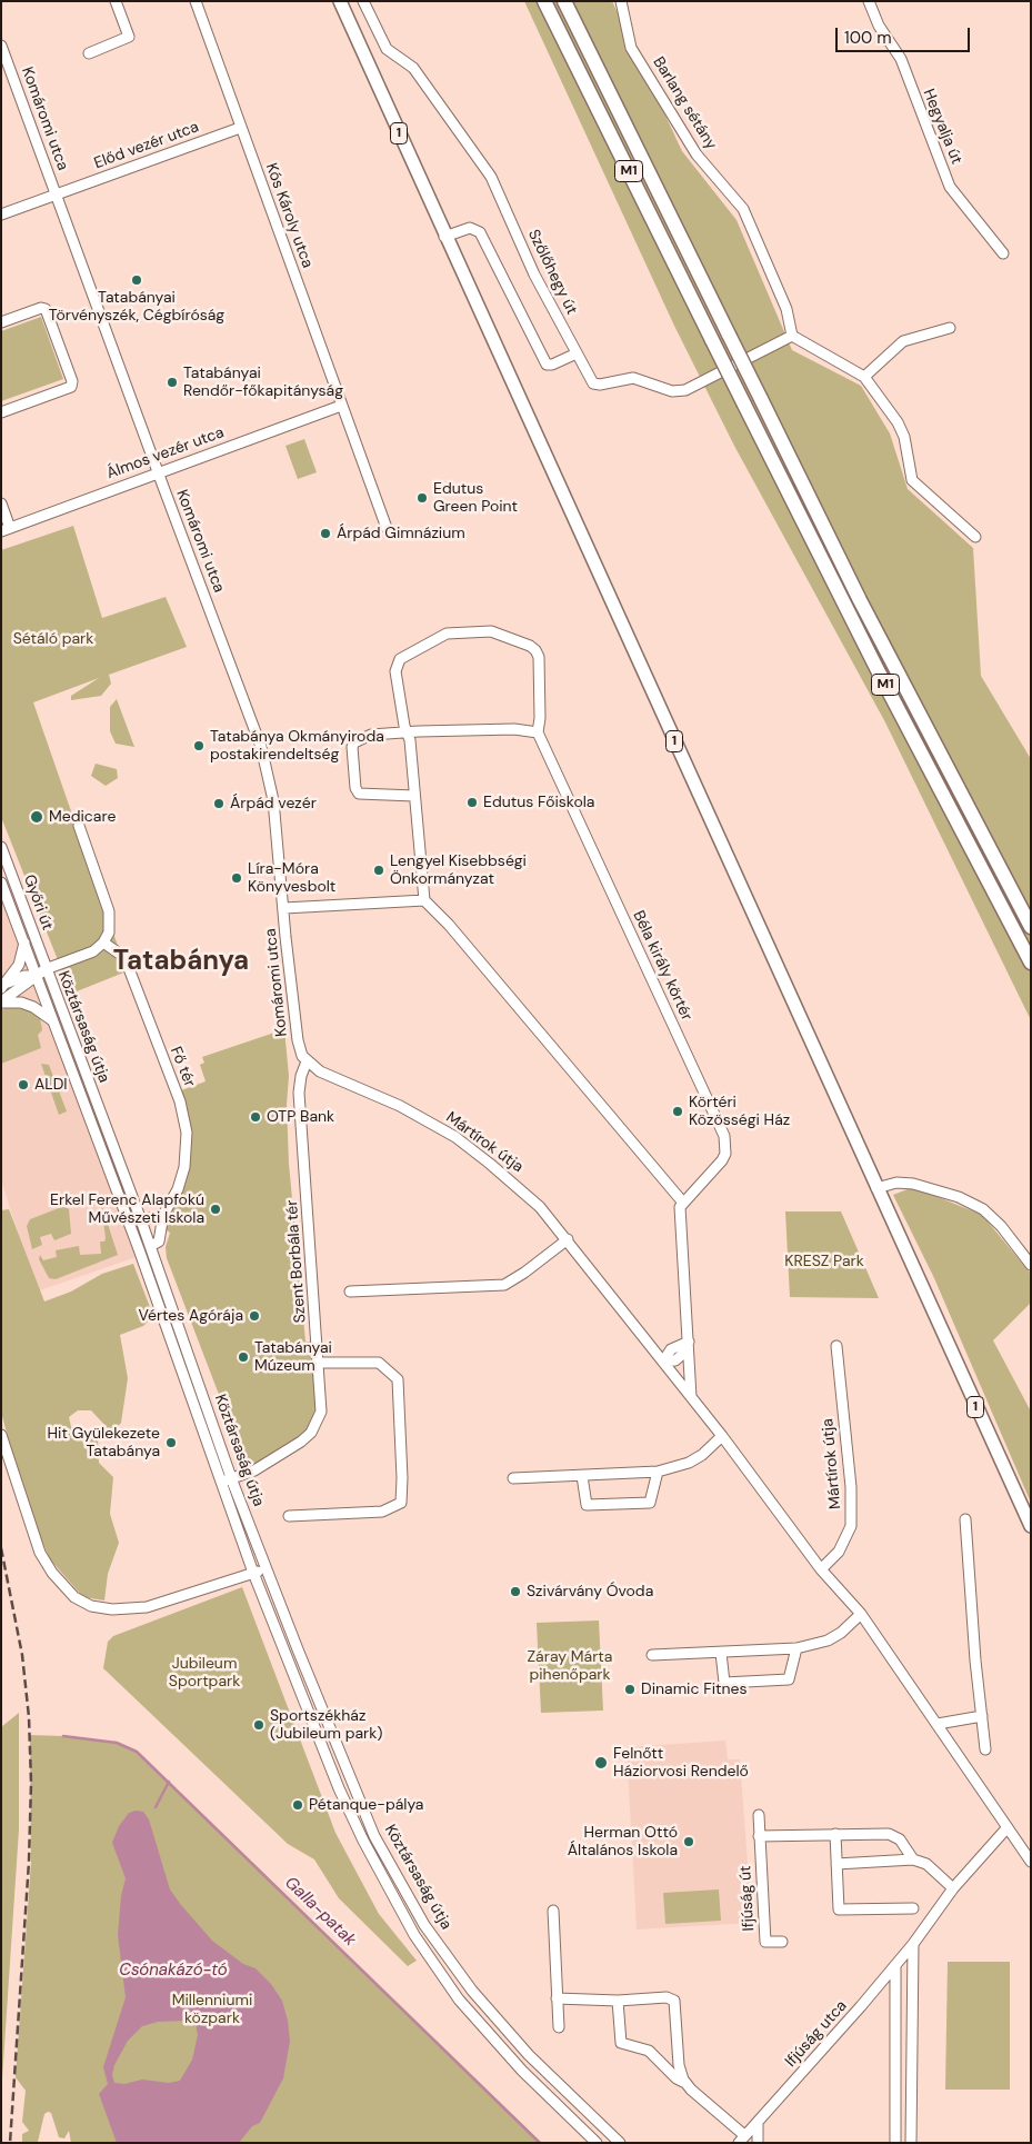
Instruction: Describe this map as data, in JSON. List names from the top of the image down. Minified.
{"streets":{"highway":["M1"],"main road":["1"],"street":["Barlang sétány","Komáromi utca","Hegyalja út","Előd vezér utca","Kós Károly utca","Szőlőhegy út","Álmos vezér utca","Győri út","Béla király körtér","Köztársaság útja","Fő tér","Mártírok útja","Szent Borbála tér","Ifjúság út","Ifjúság utca"]},"crossings":[["Barlang sétány","Szőlőhegy út"],["Komáromi utca","Előd vezér utca"],["Komáromi utca","Álmos vezér utca"],["Komáromi utca","Mártírok útja"],["Komáromi utca","Szent Borbála tér"],["Előd vezér utca","Kós Károly utca"],["Kós Károly utca","Álmos vezér utca"],["Győri út","Köztársaság útja"],["Köztársaság útja","Fő tér"],["Köztársaság útja","Szent Borbála tér"],["Mártírok útja","Szent Borbála tér"],["Mártírok útja","Ifjúság utca"]],"districts":["Tatabánya"],"water":["Galla-patak","Csónakázó-tó"],"parks":["Sétáló park","KRESZ Park","Záray Márta pihenőpark","Jubileum Sportpark","Millenniumi közpark"],"places":["Tatabányai Törvényszék, Cégbíróság","Tatabányai Rendőr-főkapitányság","Edutus Green Point","Árpád Gimnázium","Tatabánya Okmányiroda postakirendeltség","Edutus Főiskola","Árpád vezér","Medicare","Lengyel Kisebbségi Önkormányzat","Líra-Móra Könyvesbolt","ALDI","Körtéri Közösségi Ház","OTP Bank","Erkel Ferenc Alapfokú Művészeti Iskola","Vértes Agórája","Tatabányai Múzeum","Hit Gyülekezete Tatabánya","Szivárvány Óvoda","Dinamic Fitnes","Sportszékház (Jubileum park)","Felnőtt Háziorvosi Rendelő","Pétanque-pálya","Herman Ottó Általános Iskola"],"scale_bar":"100 m"}
